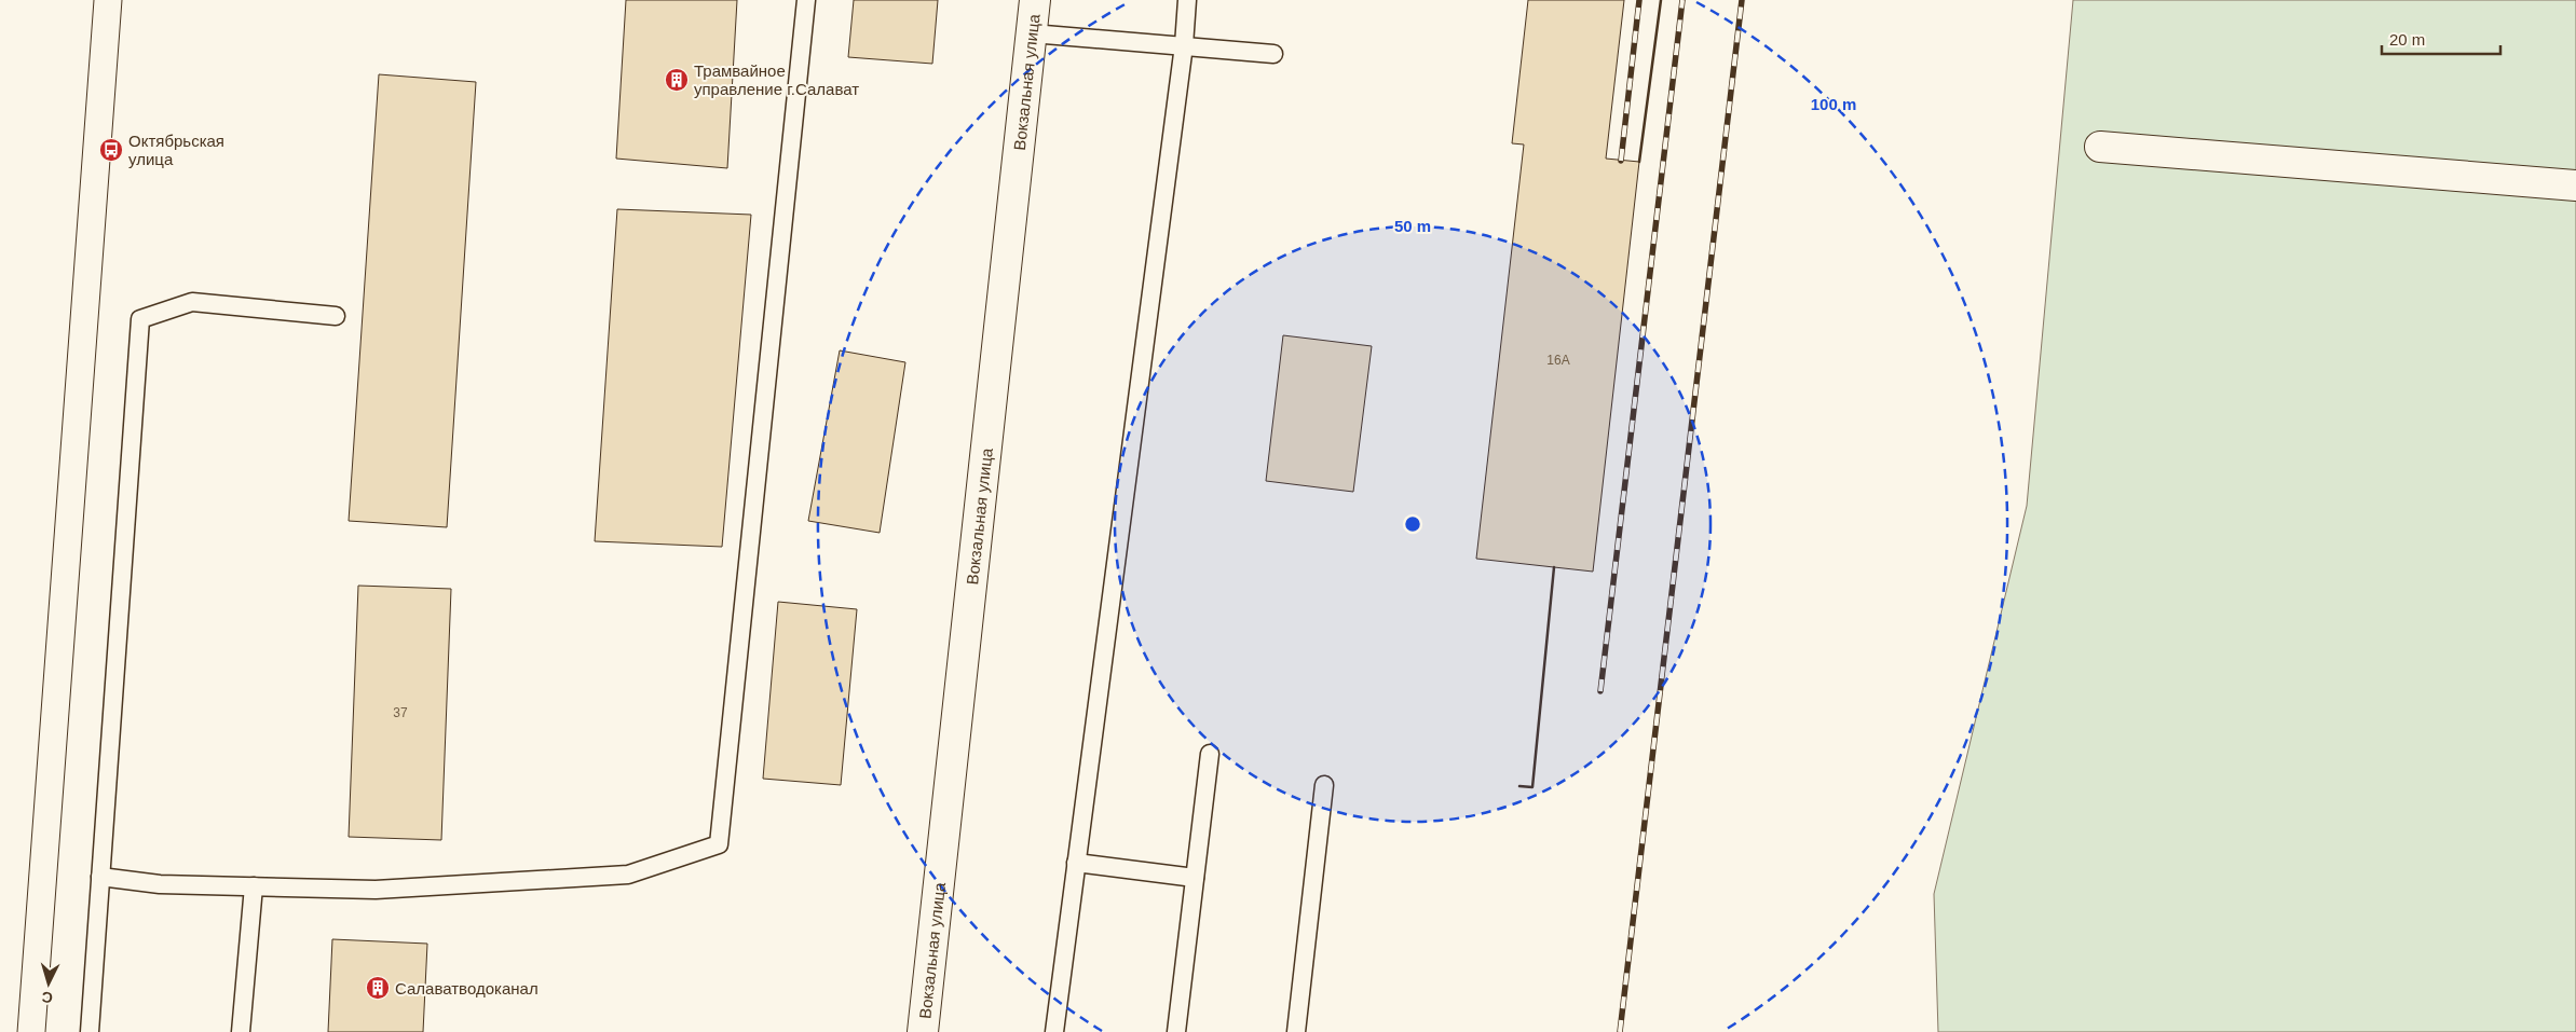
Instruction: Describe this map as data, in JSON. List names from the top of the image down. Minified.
{"streets":{"main road":["Вокзальная улица"]},"places":{"building":["Трамвайное управление г.Салават","Салаватводоканал"],"bus stop":["Октябрьская улица"]},"house_numbers":["16А","37"],"scale_bar":"20 m","north":"bottom","rings":["100 m","50 m"]}
